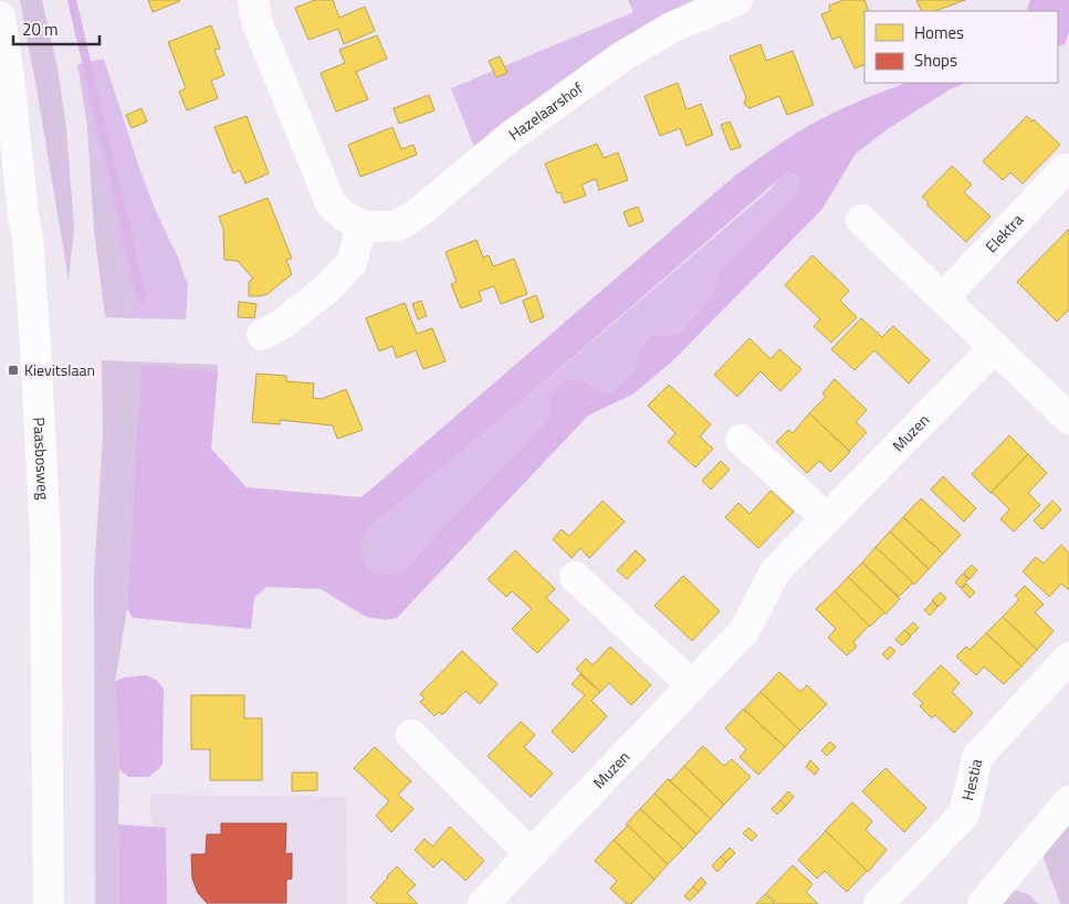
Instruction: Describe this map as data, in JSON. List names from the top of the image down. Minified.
{"streets":{"street":["Hazelaarshof","Elektra","Muzen","Paasbosweg","Hestia"]},"places":{"transit":["Kievitslaan"]},"legend":["Homes","Shops"],"scale_bar":"20 m"}
